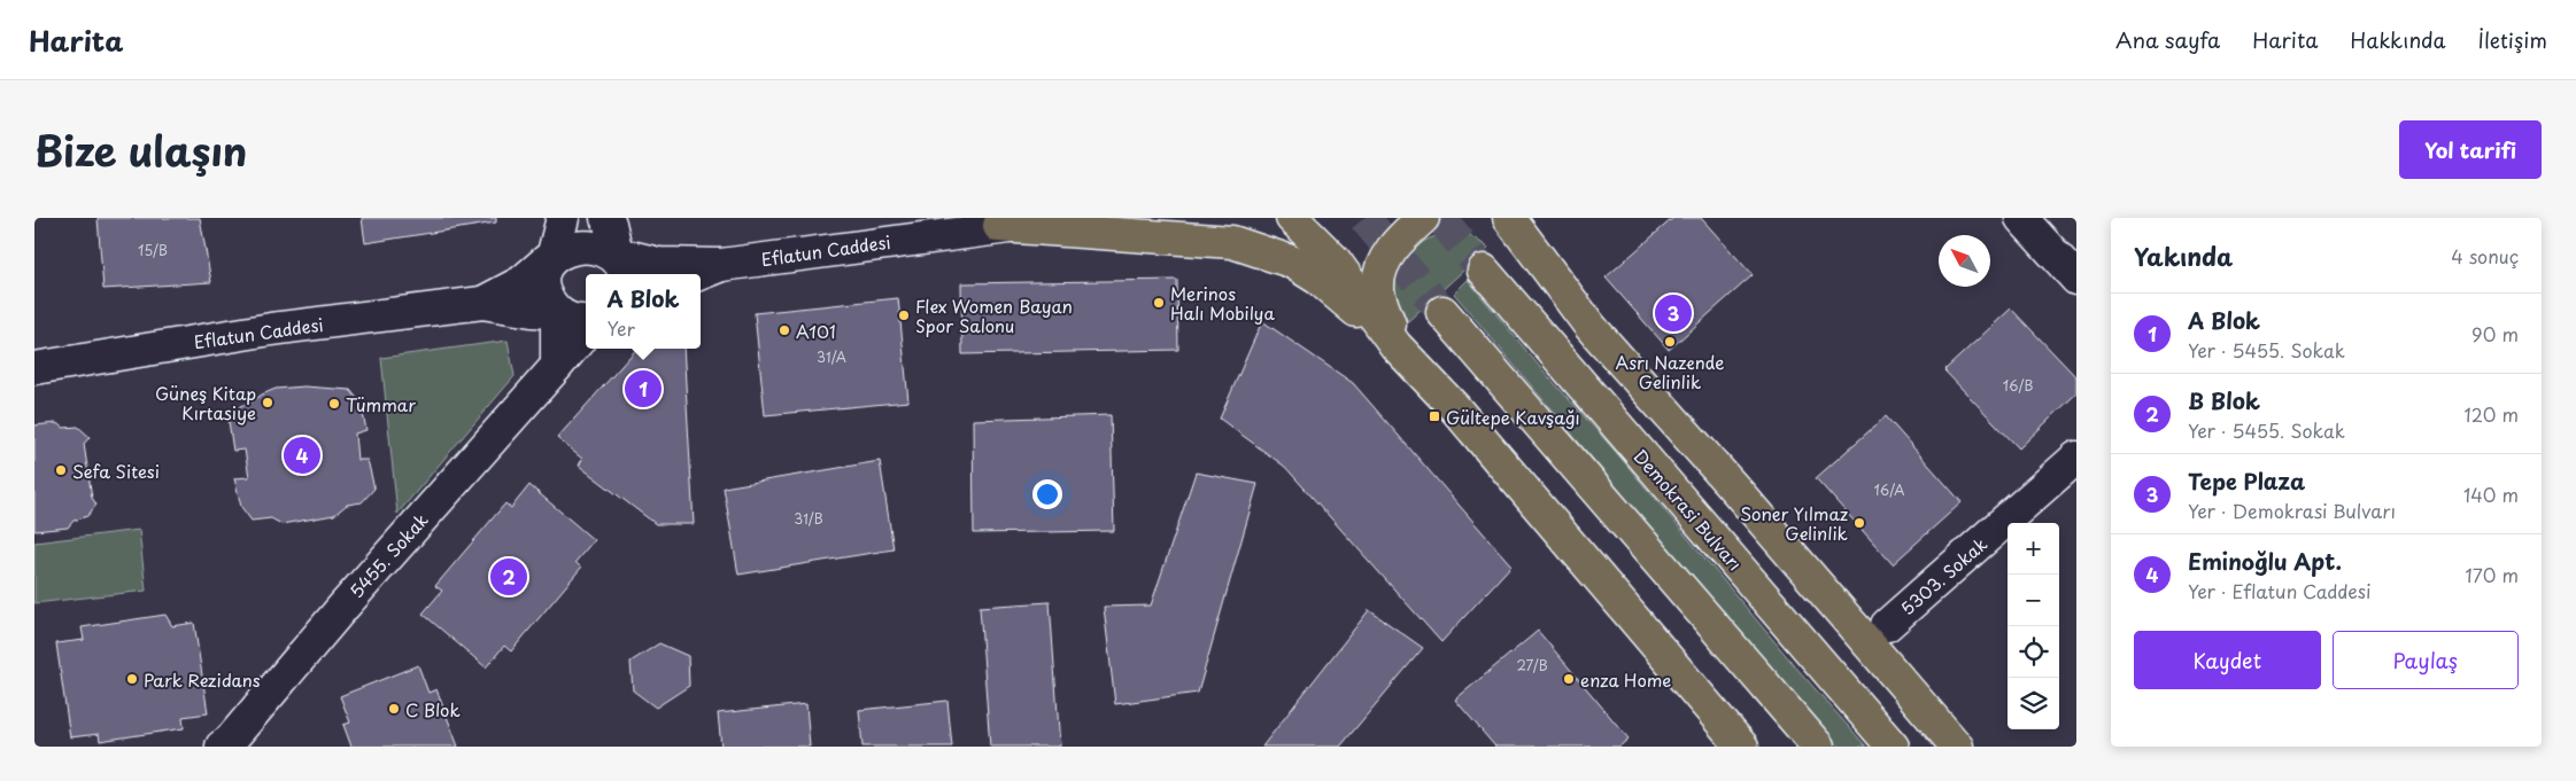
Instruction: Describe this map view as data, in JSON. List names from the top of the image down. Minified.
{"streets":{"highway":["Demokrasi Bulvarı"],"street":["Eflatun Caddesi","5455. Sokak","5303. Sokak"]},"places":{"other":["Merinos Halı Mobilya","Flex Women Bayan Spor Salonu","A101","Asrı Nazende Gelinlik","Güneş Kitap Kırtasiye","Tümmar","Sefa Sitesi","Soner Yılmaz Gelinlik","Park Rezidans","enza Home","C Blok"],"transit":["Gültepe Kavşağı"]},"house_numbers":["15/B","31/A","16/B","16/A","31/B","27/B"],"north":"top left","page":{"header":"Harita","nav":["Ana sayfa","Harita","Hakkında","İletişim"],"title":"Bize ulaşın","buttons":["Yol tarifi",["Kaydet","Paylaş"]],"heading":["Yakında","4 sonuç"],"popup":["A Blok","Yer"],"pins":["3","1","4","2"],"list":[{"mark":"1","name":"A Blok","note":"Yer · 5455. Sokak","value":"90 m"},{"mark":"2","name":"B Blok","note":"Yer · 5455. Sokak","value":"120 m"},{"mark":"3","name":"Tepe Plaza","note":"Yer · Demokrasi Bulvarı","value":"140 m"},{"mark":"4","name":"Eminoğlu Apt.","note":"Yer · Eflatun Caddesi","value":"170 m"}],"map_buttons":["+","−"]}}
